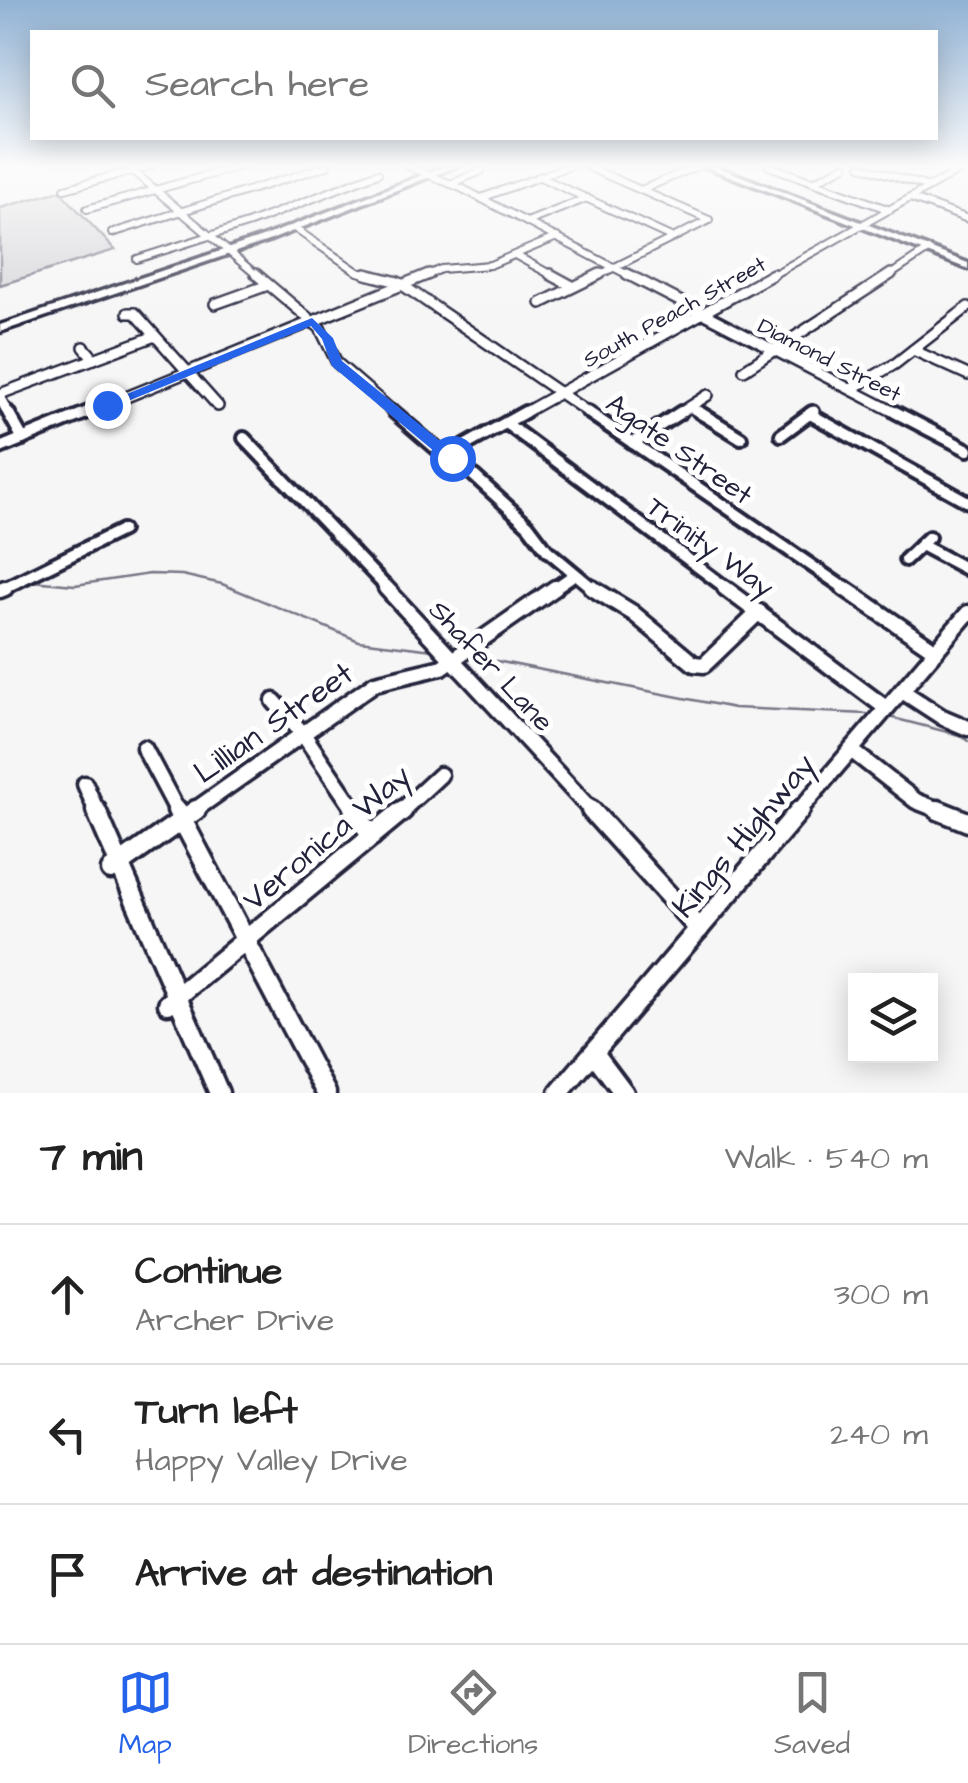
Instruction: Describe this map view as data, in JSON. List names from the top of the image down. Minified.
{"streets":{"street":["South Peach Street","Diamond Street","Agate Street","Trinity Way","Shafer Lane","Lillian Street","Kings Highway","Veronica Way"]},"crossings":[["South Peach Street","Diamond Street"],["South Peach Street","Agate Street"],["South Peach Street","Trinity Way"],["Agate Street","Kings Highway"],["Trinity Way","Kings Highway"],["Shafer Lane","Lillian Street"],["Shafer Lane","Kings Highway"]],"page":{"search":"Search here","heading":["7 min","Walk · 540 m"],"list":[["Continue","Archer Drive","300 m"],["Turn left","Happy Valley Drive","240 m"],"Arrive at destination"],"nav":["Map","Directions","Saved"]}}
